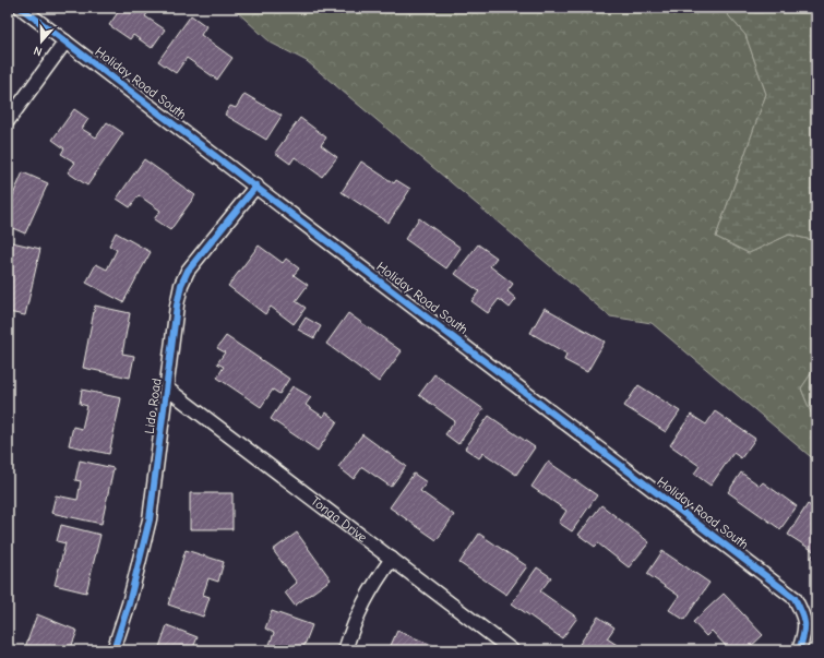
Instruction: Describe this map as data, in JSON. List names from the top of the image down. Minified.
{"streets":{"street":["Holiday Road South","Lido Road","Tonga Drive"]},"crossings":[["Holiday Road South","Lido Road"],["Lido Road","Tonga Drive"]],"north":"bottom"}
